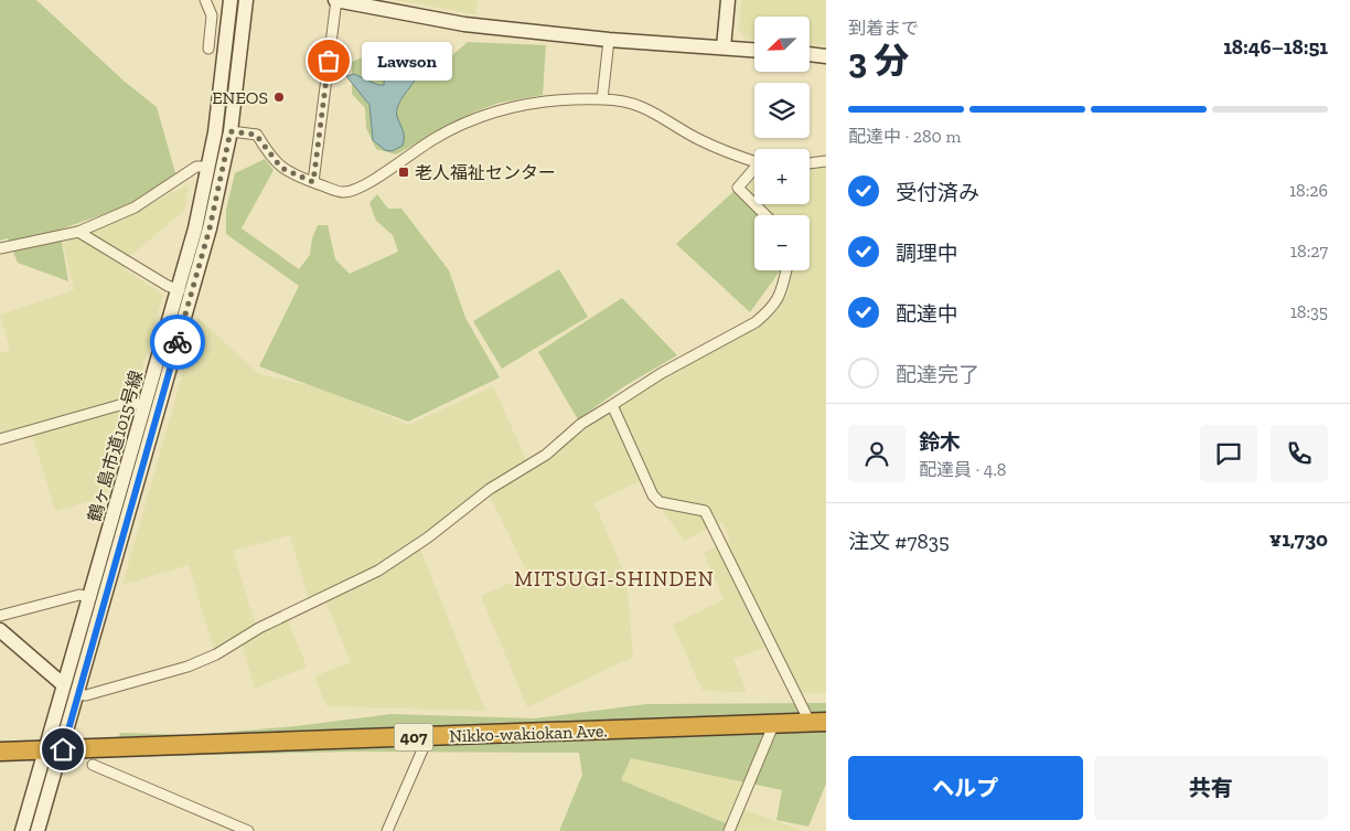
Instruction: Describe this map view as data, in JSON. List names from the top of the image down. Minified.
{"streets":{"highway":["Nikko-wakiokan Ave.","407"],"street":["鶴ヶ島市道1015号線"]},"crossings":[["鶴ヶ島市道1015号線","Nikko-wakiokan Ave."]],"districts":["MITSUGI-SHINDEN"],"places":{"other":["Lawson","ENEOS"],"transit":["老人福祉センター"]},"north":"bottom left","page":{"heading":["3 分","到着まで","18:46–18:51"],"panel":["鈴木","配達員 · 4.8","注文 #7835","¥1,730"],"map_buttons":["+","−"],"bubble":"Lawson","bar":"配達中 · 280 m","list":[["受付済み","18:26"],["調理中","18:27"],["配達中","18:35"],"配達完了"],"buttons":["ヘルプ","共有"]}}
